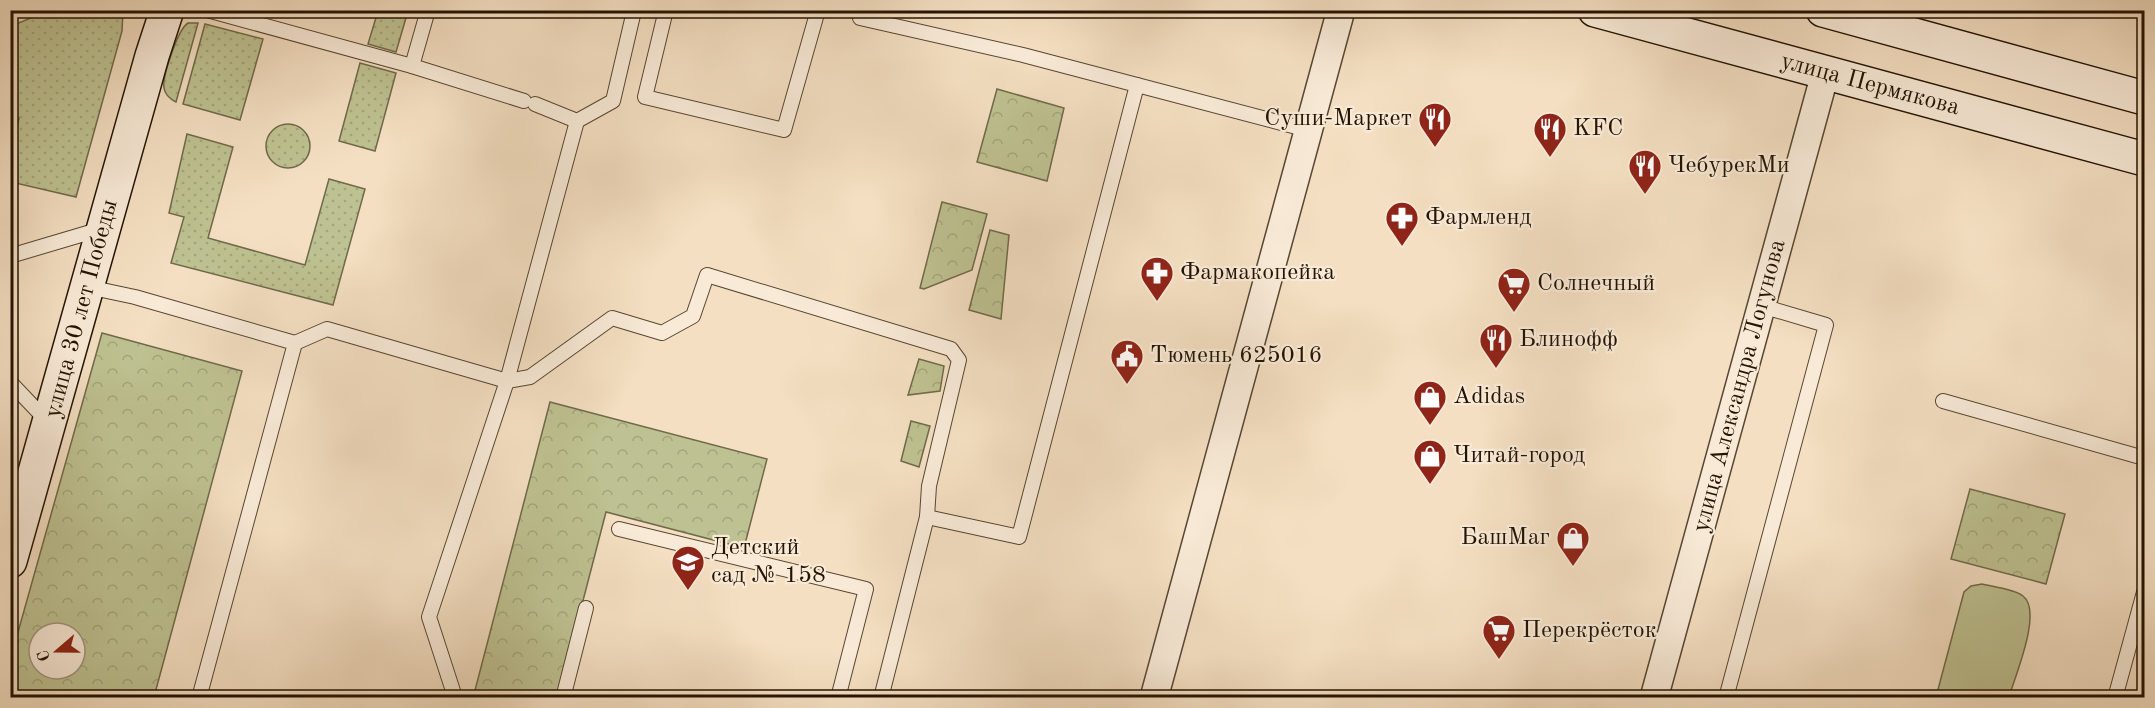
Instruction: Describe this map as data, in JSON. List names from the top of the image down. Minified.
{"streets":{"main road":["улица Пермякова","улица 30 лет Победы"],"street":["улица Александра Логунова"]},"crossings":[["улица Пермякова","улица Александра Логунова"]],"places":{"restaurant":["Суши-Маркет","KFC","ЧебурекМи","Блинофф"],"pharmacy":["Фармленд","Фармакопейка"],"supermarket":["Солнечный","Перекрёсток"],"public building":["Тюмень 625016"],"shop":["Adidas","Читай-город","БашМаг"],"school or university":["Детский сад № 158"]},"north":"left"}
